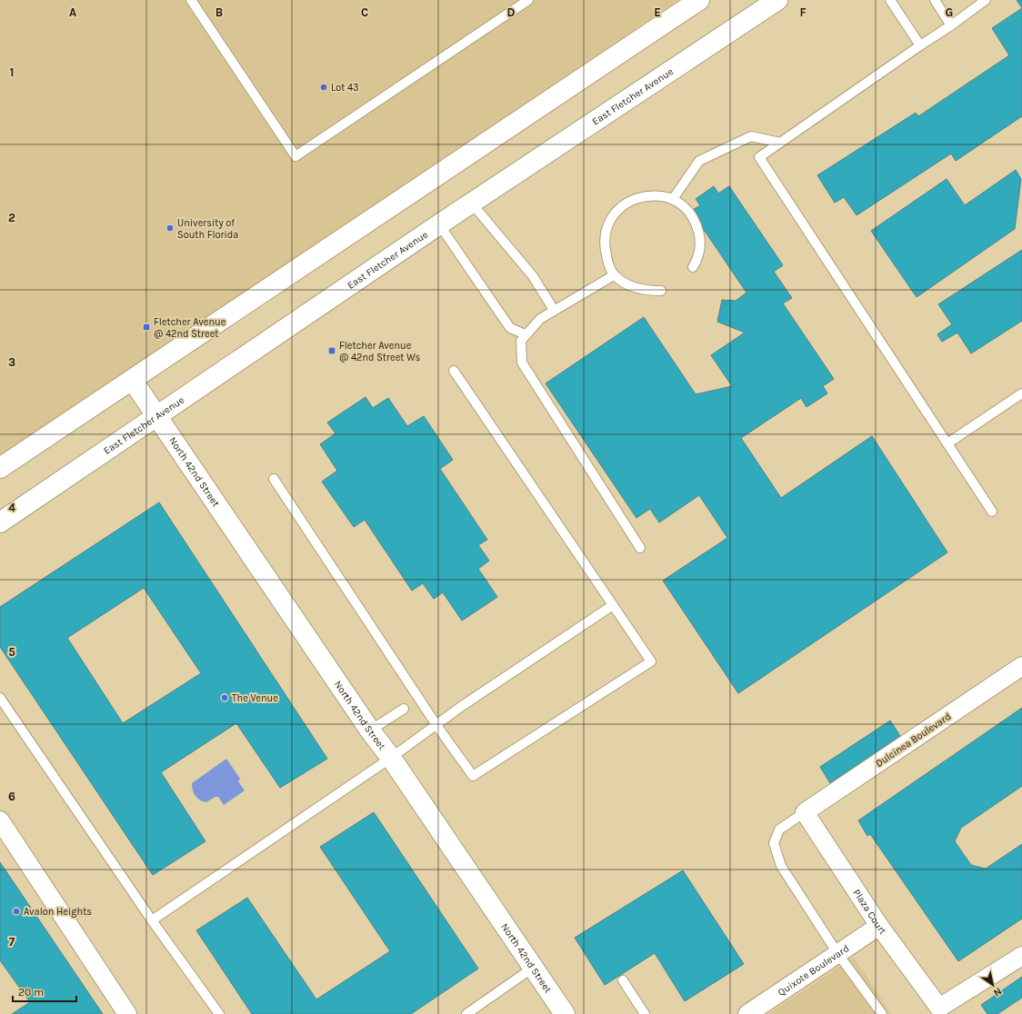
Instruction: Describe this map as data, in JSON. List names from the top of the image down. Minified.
{"streets":{"main road":["East Fletcher Avenue","North 42nd Street"],"street":["Dulcinea Boulevard","Plaza Court","Quixote Boulevard"]},"crossings":[["East Fletcher Avenue","North 42nd Street"],["Dulcinea Boulevard","Plaza Court"],["Plaza Court","Quixote Boulevard"]],"places":{"other":["Lot 43","University of South Florida","The Venue","Avalon Heights"],"transit":["Fletcher Avenue @ 42nd Street","Fletcher Avenue @ 42nd Street Ws"]},"scale_bar":"20 m","north":"bottom right","grid":{"columns":["A","B","C","D","E","F","G"],"rows":["1","2","3","4","5","6","7"]}}
